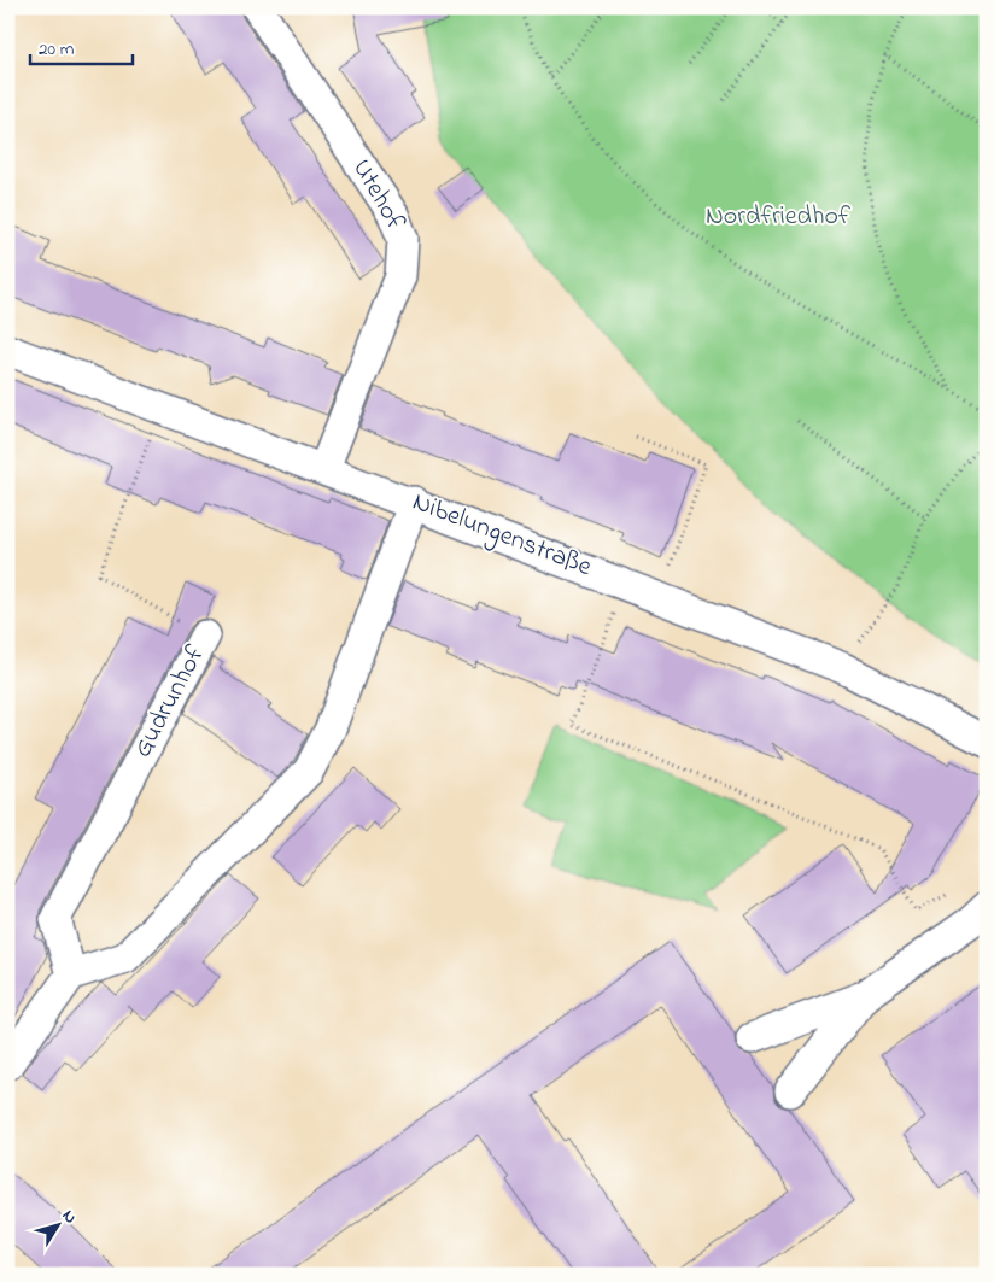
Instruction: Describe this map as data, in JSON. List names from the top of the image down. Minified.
{"streets":{"street":["Utehof","Nibelungenstraße","Gudrunhof"]},"crossings":[["Utehof","Nibelungenstraße"],["Nibelungenstraße","Gudrunhof"]],"parks":["Nordfriedhof"],"scale_bar":"20 m","north":"top right"}
